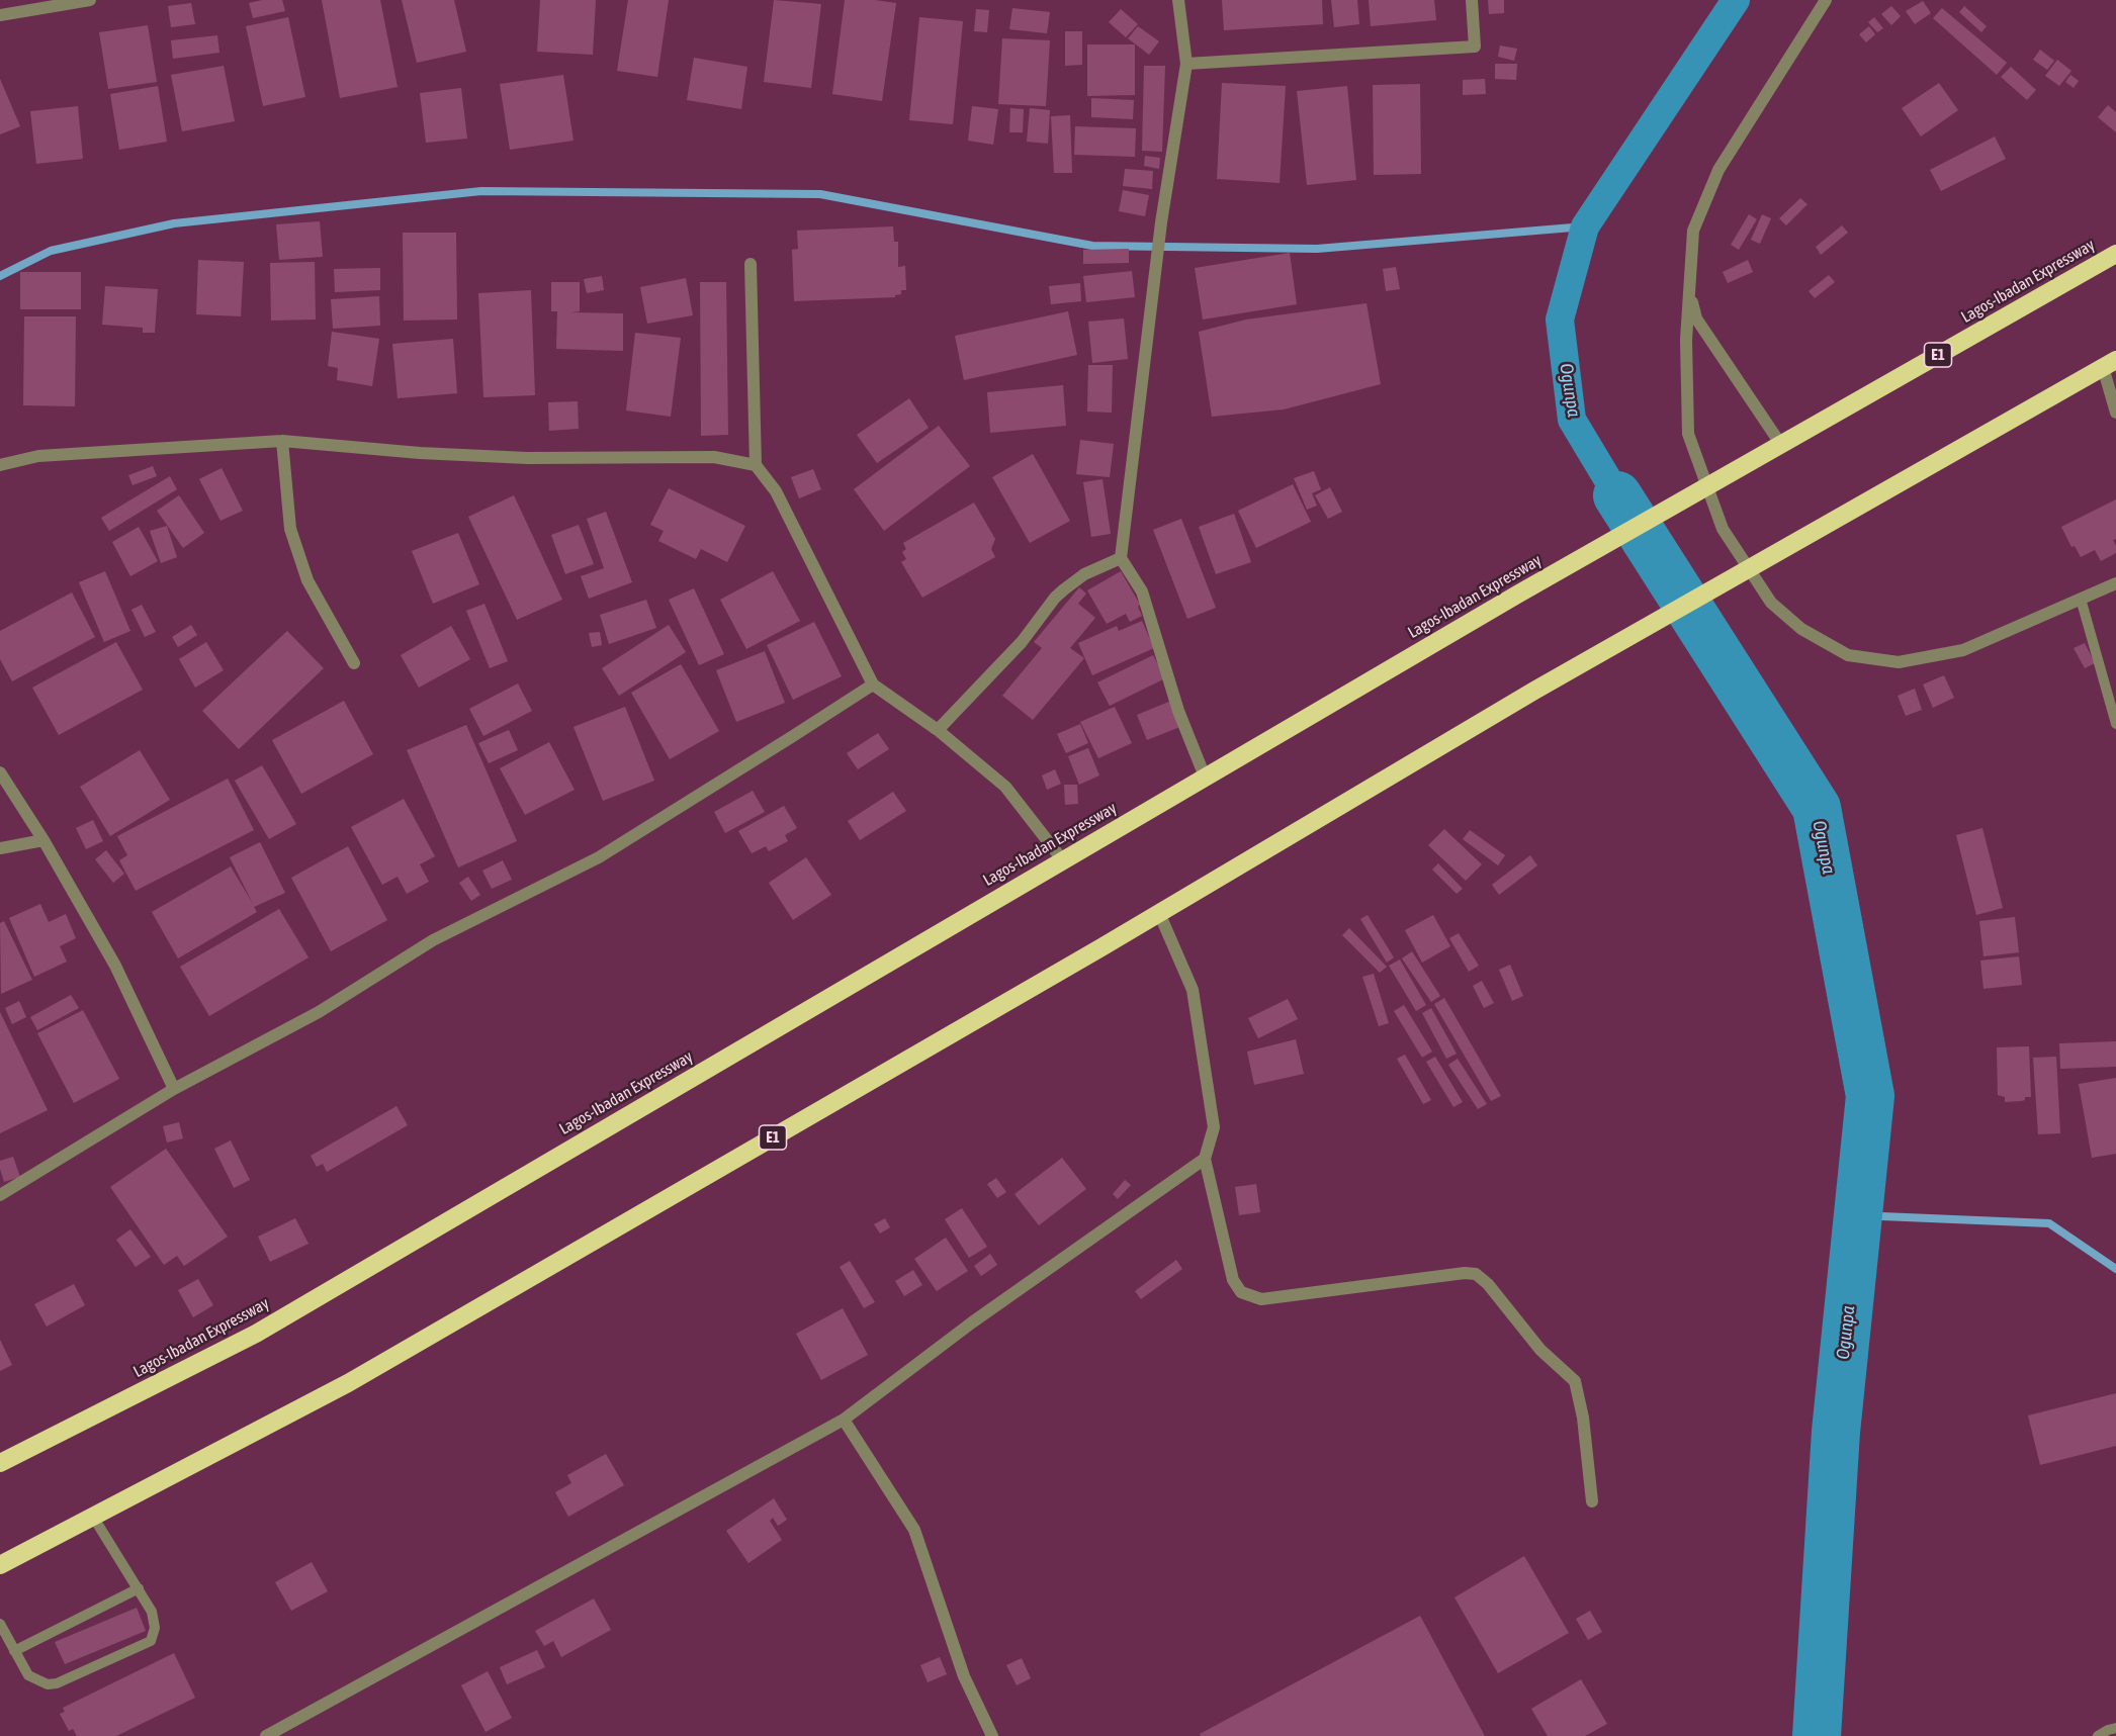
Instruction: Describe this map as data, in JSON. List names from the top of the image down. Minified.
{"streets":{"highway":["Lagos-Ibadan Expressway","E1"]},"water":["Ogunpa"]}
